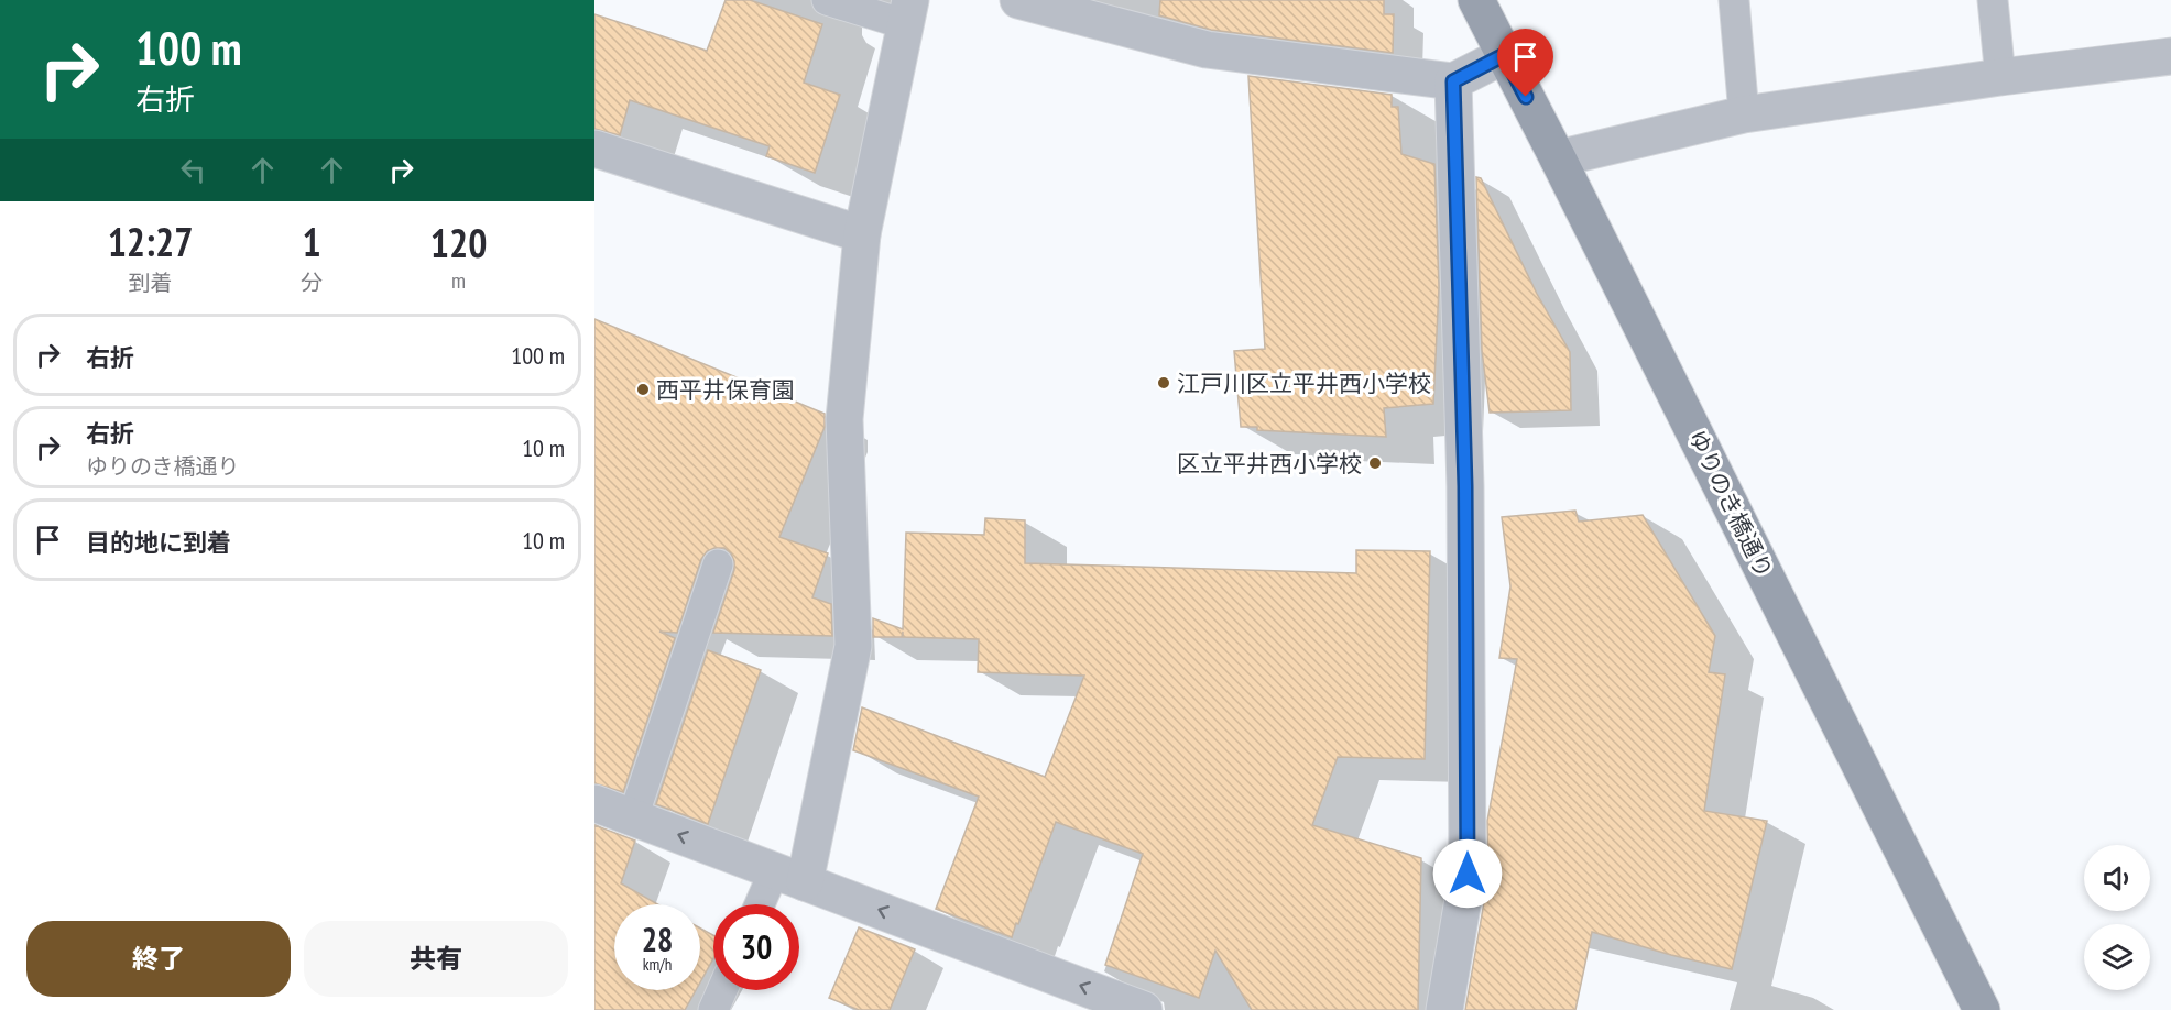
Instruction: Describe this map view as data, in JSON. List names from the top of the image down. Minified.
{"streets":{"main road":["ゆりのき橋通り"]},"places":["江戸川区立平井西小学校","西平井保育園","区立平井西小学校"],"page":{"turn":["100 m","右折"],"eta":["12:27","到着","1","分","120","m"],"list":[{"name":"右折","value":"100 m"},{"name":"右折","note":"ゆりのき橋通り","value":"10 m"},{"name":"目的地に到着","value":"10 m"}],"speed":"28 km/h","limit":"30","buttons":["終了","共有"]}}
